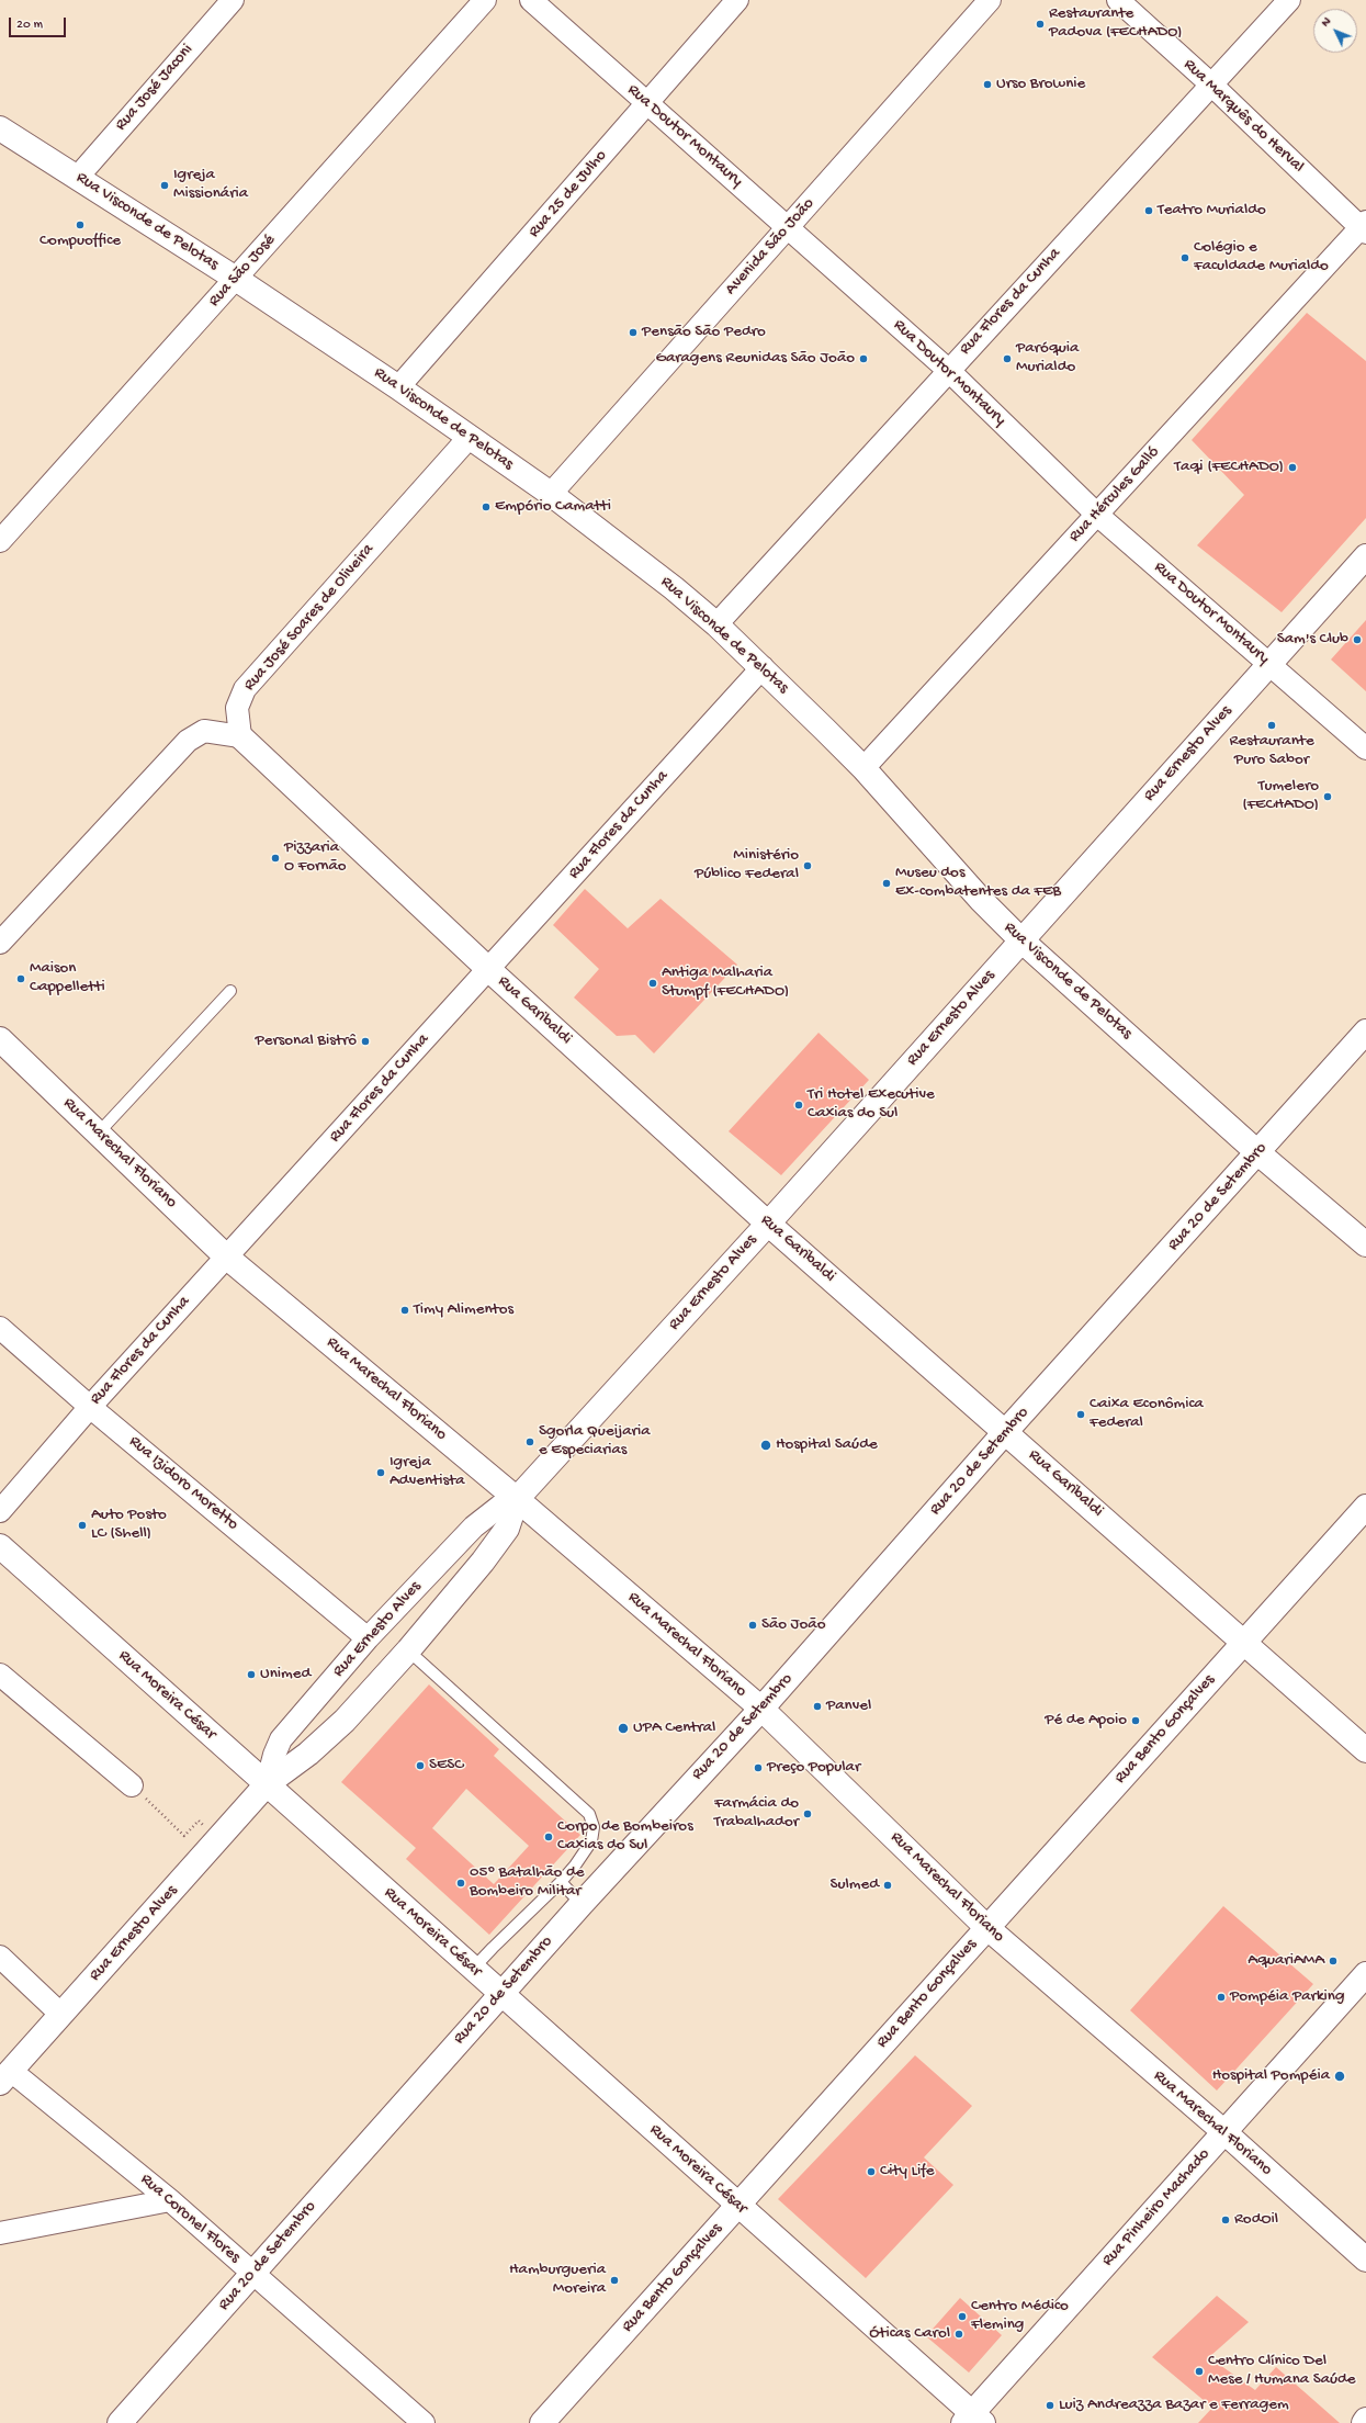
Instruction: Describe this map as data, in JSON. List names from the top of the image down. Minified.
{"streets":{"street":["Rua José Jaconi","Rua Marquês do Herval","Rua Doutor Montaury","Rua 25 de Julho","Rua Visconde de Pelotas","Avenida São João","Rua São José","Rua Flores da Cunha","Rua Hércules Galló","Rua José Soares de Oliveira","Rua Ernesto Alves","Rua Garibaldi","Rua Marechal Floriano","Rua 20 de Setembro","Rua Izidoro Moretto","Rua Moreira César","Rua Bento Gonçalves","Rua Pinheiro Machado","Rua Coronel Flores"]},"crossings":[["Rua José Jaconi","Rua Visconde de Pelotas"],["Rua Marquês do Herval","Rua Flores da Cunha"],["Rua Marquês do Herval","Rua Hércules Galló"],["Rua Doutor Montaury","Rua 25 de Julho"],["Rua Doutor Montaury","Avenida São João"],["Rua Doutor Montaury","Rua Flores da Cunha"],["Rua Doutor Montaury","Rua Hércules Galló"],["Rua Doutor Montaury","Rua Ernesto Alves"],["Rua 25 de Julho","Rua Visconde de Pelotas"],["Rua Visconde de Pelotas","Avenida São João"],["Rua Visconde de Pelotas","Rua São José"],["Rua Visconde de Pelotas","Rua Flores da Cunha"],["Rua Visconde de Pelotas","Rua Hércules Galló"],["Rua Visconde de Pelotas","Rua José Soares de Oliveira"],["Rua Visconde de Pelotas","Rua Ernesto Alves"],["Rua Visconde de Pelotas","Rua 20 de Setembro"],["Rua Flores da Cunha","Rua Garibaldi"],["Rua Flores da Cunha","Rua Marechal Floriano"],["Rua Flores da Cunha","Rua Izidoro Moretto"],["Rua José Soares de Oliveira","Rua Garibaldi"],["Rua Ernesto Alves","Rua Garibaldi"],["Rua Ernesto Alves","Rua Marechal Floriano"],["Rua Ernesto Alves","Rua Izidoro Moretto"],["Rua Ernesto Alves","Rua Moreira César"],["Rua Ernesto Alves","Rua Coronel Flores"],["Rua Garibaldi","Rua 20 de Setembro"],["Rua Garibaldi","Rua Bento Gonçalves"],["Rua Marechal Floriano","Rua 20 de Setembro"],["Rua Marechal Floriano","Rua Bento Gonçalves"],["Rua Marechal Floriano","Rua Pinheiro Machado"],["Rua 20 de Setembro","Rua Moreira César"],["Rua 20 de Setembro","Rua Coronel Flores"],["Rua Moreira César","Rua Bento Gonçalves"],["Rua Moreira César","Rua Pinheiro Machado"]],"places":["Restaurante Padova (FECHADO)","Urso Brownie","Igreja Missionária","Teatro Murialdo","Compuoffice","Colégio e Faculdade Murialdo","Pensão São Pedro","Garagens Reunidas São João","Paróquia Murialdo","Taqi (FECHADO)","Empório Camatti","Sam's Club","Restaurante Puro Sabor","Tumelero (FECHADO)","Pizzaria O Fornão","Ministério Público Federal","Museu dos Ex-combatentes da FEB","Maison Cappelletti","Antiga Malharia Stumpf (FECHADO)","Personal Bistrô","Tri Hotel Executive Caxias do Sul","Timy Alimentos","Caixa Econômica Federal","Sgorla Queijaria e Especiarias","Hospital Saúde","Igreja Adventista","Auto Posto LC (Shell)","São João","Unimed","Panvel","Pé de Apoio","UPA Central","SESC","Preço Popular","Farmácia do Trabalhador","Corpo de Bombeiros Caxias do Sul","05º Batalhão de Bombeiro Militar","Sulmed","AquariAMA","Pompéia Parking","Hospital Pompéia","City Life","RodOil","Hamburgueria Moreira","Centro Médico Fleming","Óticas Carol","Centro Clínico Del Mese / Humana Saúde","Luiz Andreazza Bazar e Ferragem"],"scale_bar":"20 m","north":"top left"}
